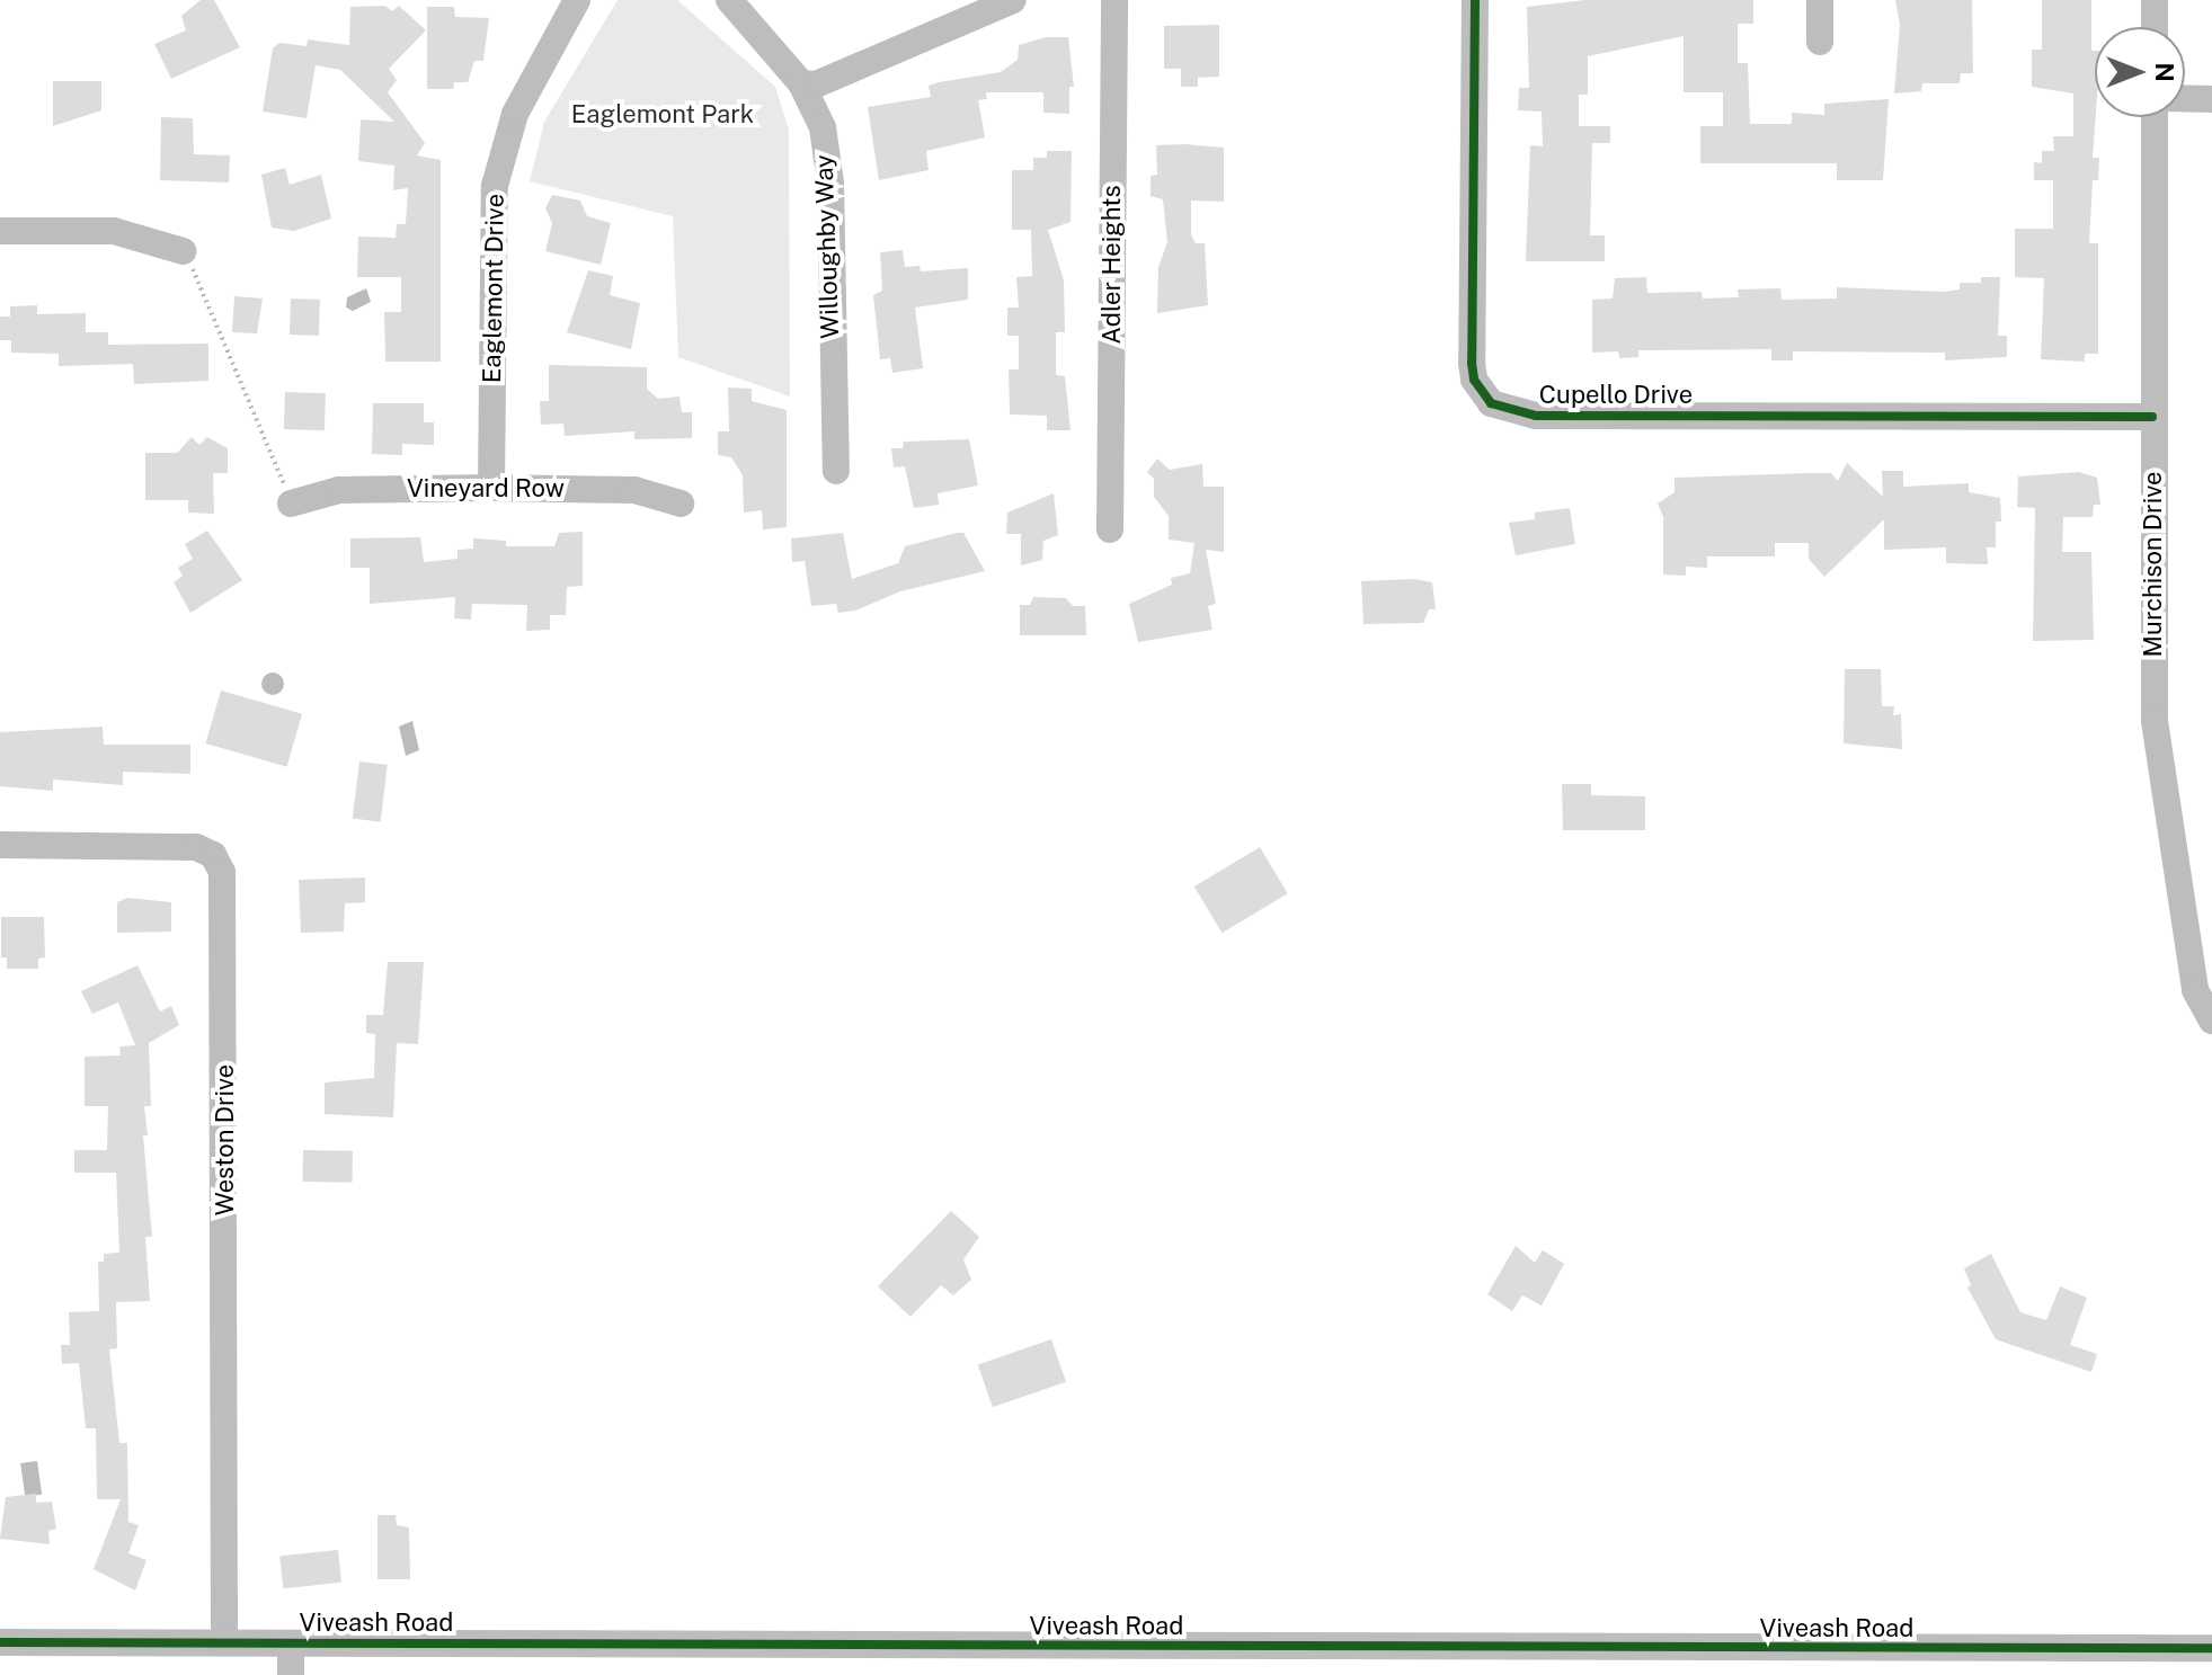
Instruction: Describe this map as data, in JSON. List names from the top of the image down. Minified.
{"streets":{"street":["Willoughby Way","Adler Heights","Eaglemont Drive","Cupello Drive","Vineyard Row","Murchison Drive","Weston Drive","Viveash Road"]},"crossings":[["Eaglemont Drive","Vineyard Row"],["Cupello Drive","Murchison Drive"],["Weston Drive","Viveash Road"]],"parks":["Eaglemont Park"],"north":"right"}
